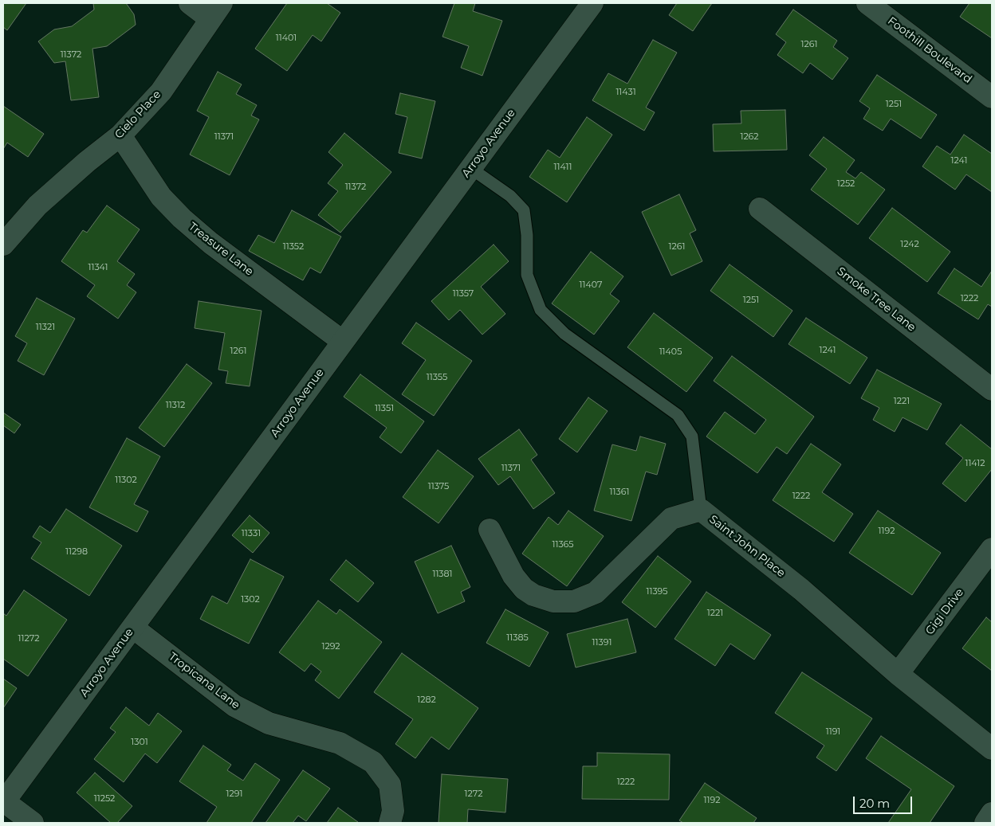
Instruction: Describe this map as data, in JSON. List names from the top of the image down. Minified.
{"streets":{"street":["Foothill Boulevard","Cielo Place","Arroyo Avenue","Treasure Lane","Smoke Tree Lane","Saint John Place","Gigi Drive","Tropicana Lane"]},"crossings":[["Cielo Place","Treasure Lane"],["Arroyo Avenue","Treasure Lane"],["Arroyo Avenue","Tropicana Lane"],["Saint John Place","Gigi Drive"]],"house_numbers":["11401","1261","11372","11431","1251","11371","1262","1241","11411","1252","11372","1242","11352","1261","11341","11407","11357","1222","1251","11321","1241","1261","11405","11355","1221","11312","11351","11412","11371","11302","11375","11361","1222","1192","11331","11365","11298","11381","11395","1302","1221","11385","11272","11391","1292","1282","1191","1301","1222","1291","1272","11252","1192"],"scale_bar":"20 m"}
